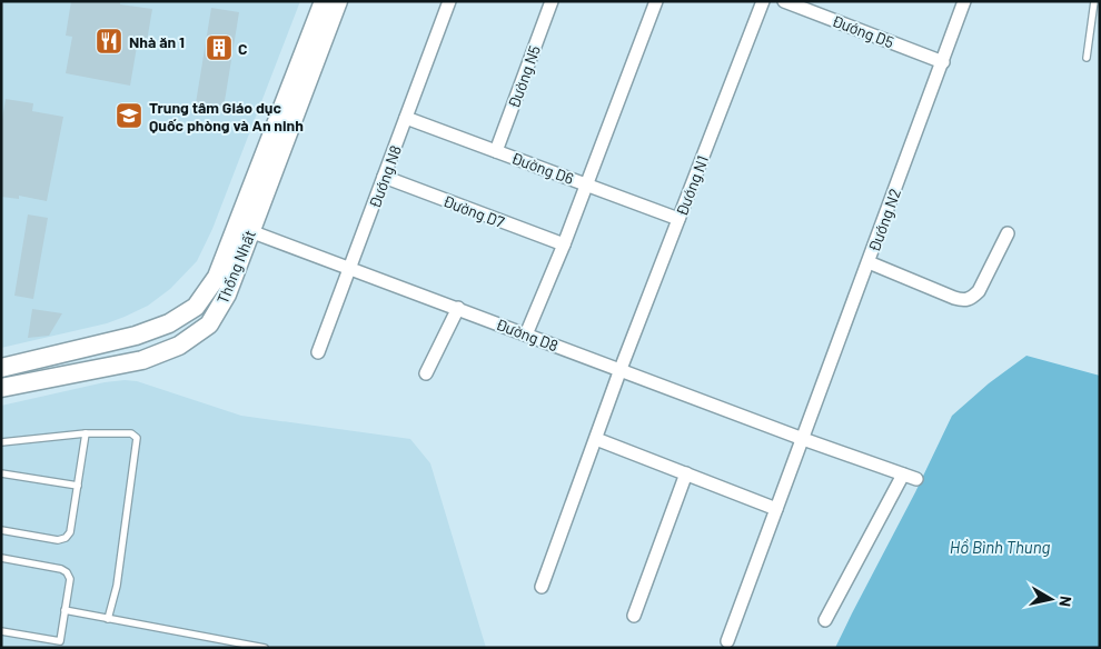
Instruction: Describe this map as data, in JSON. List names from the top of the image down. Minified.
{"streets":{"main road":["Thống Nhất"],"street":["Đướng D5","Đường N5","Đường D6","Đướng N8","Đướng N1","Đường D7","Đướng N2","Đường D8"]},"crossings":[["Đướng D5","Đướng N2"],["Đường N5","Đường D6"],["Đường D6","Đướng N8"],["Đường D6","Đướng N1"],["Đướng N8","Đường D7"],["Đướng N8","Đường D8"],["Đướng N1","Đường D8"],["Đướng N2","Đường D8"],["Thống Nhất","Đường D8"]],"water":["Hồ Bình Thung"],"places":{"restaurant":["Nhà ăn 1"],"building":["C"],"school or university":["Trung tâm Giáo dục Quốc phòng và An ninh"]},"north":"right"}
